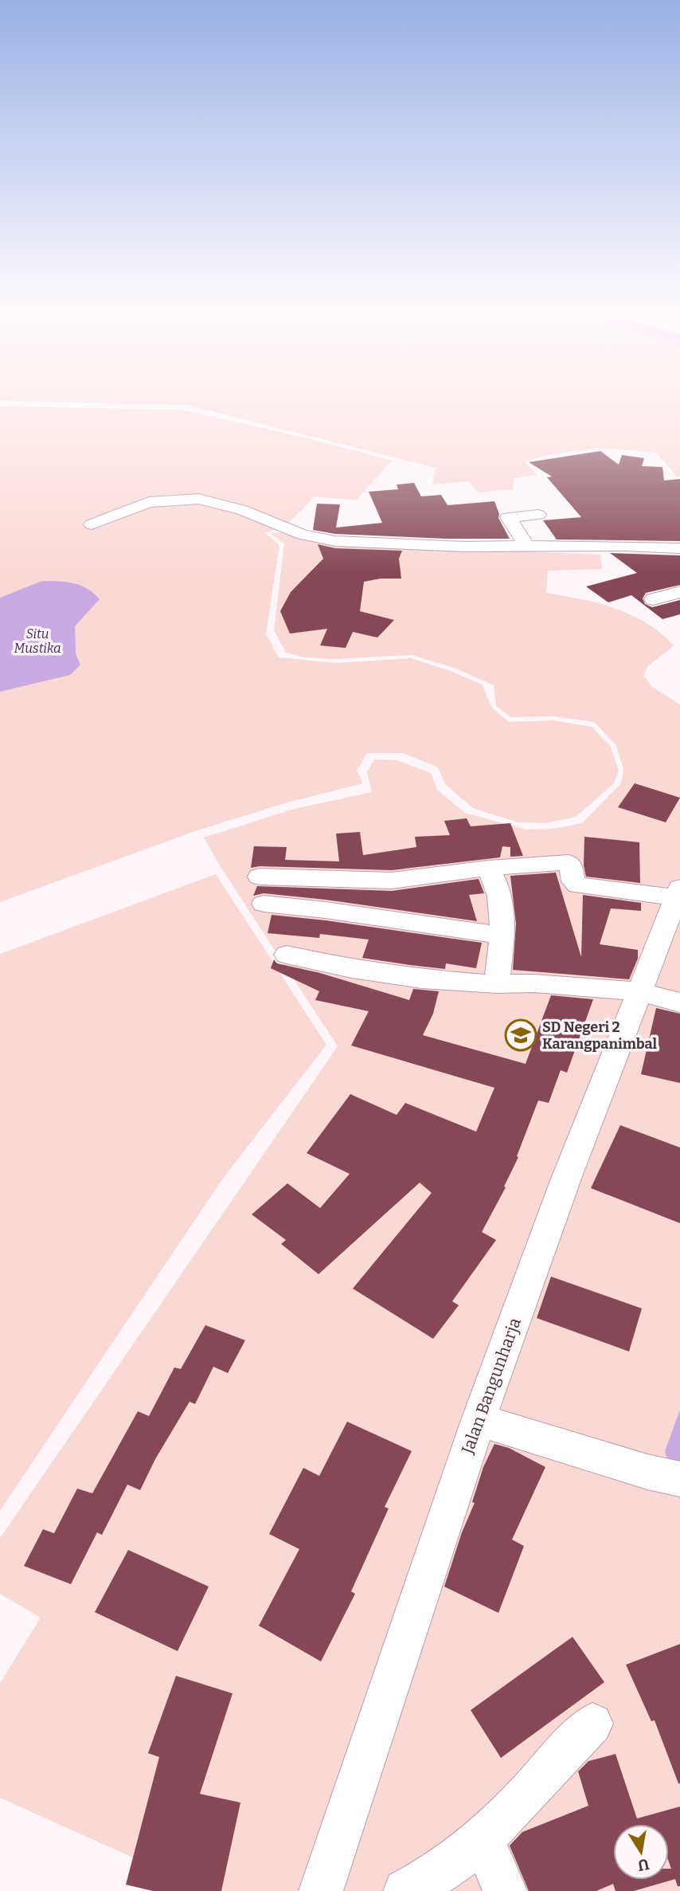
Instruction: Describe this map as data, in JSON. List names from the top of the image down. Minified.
{"streets":{"street":["Jalan Bangunharja"]},"water":["Situ Mustika"],"places":{"school or university":["SD Negeri 2 Karangpanimbal"]},"north":"bottom"}
